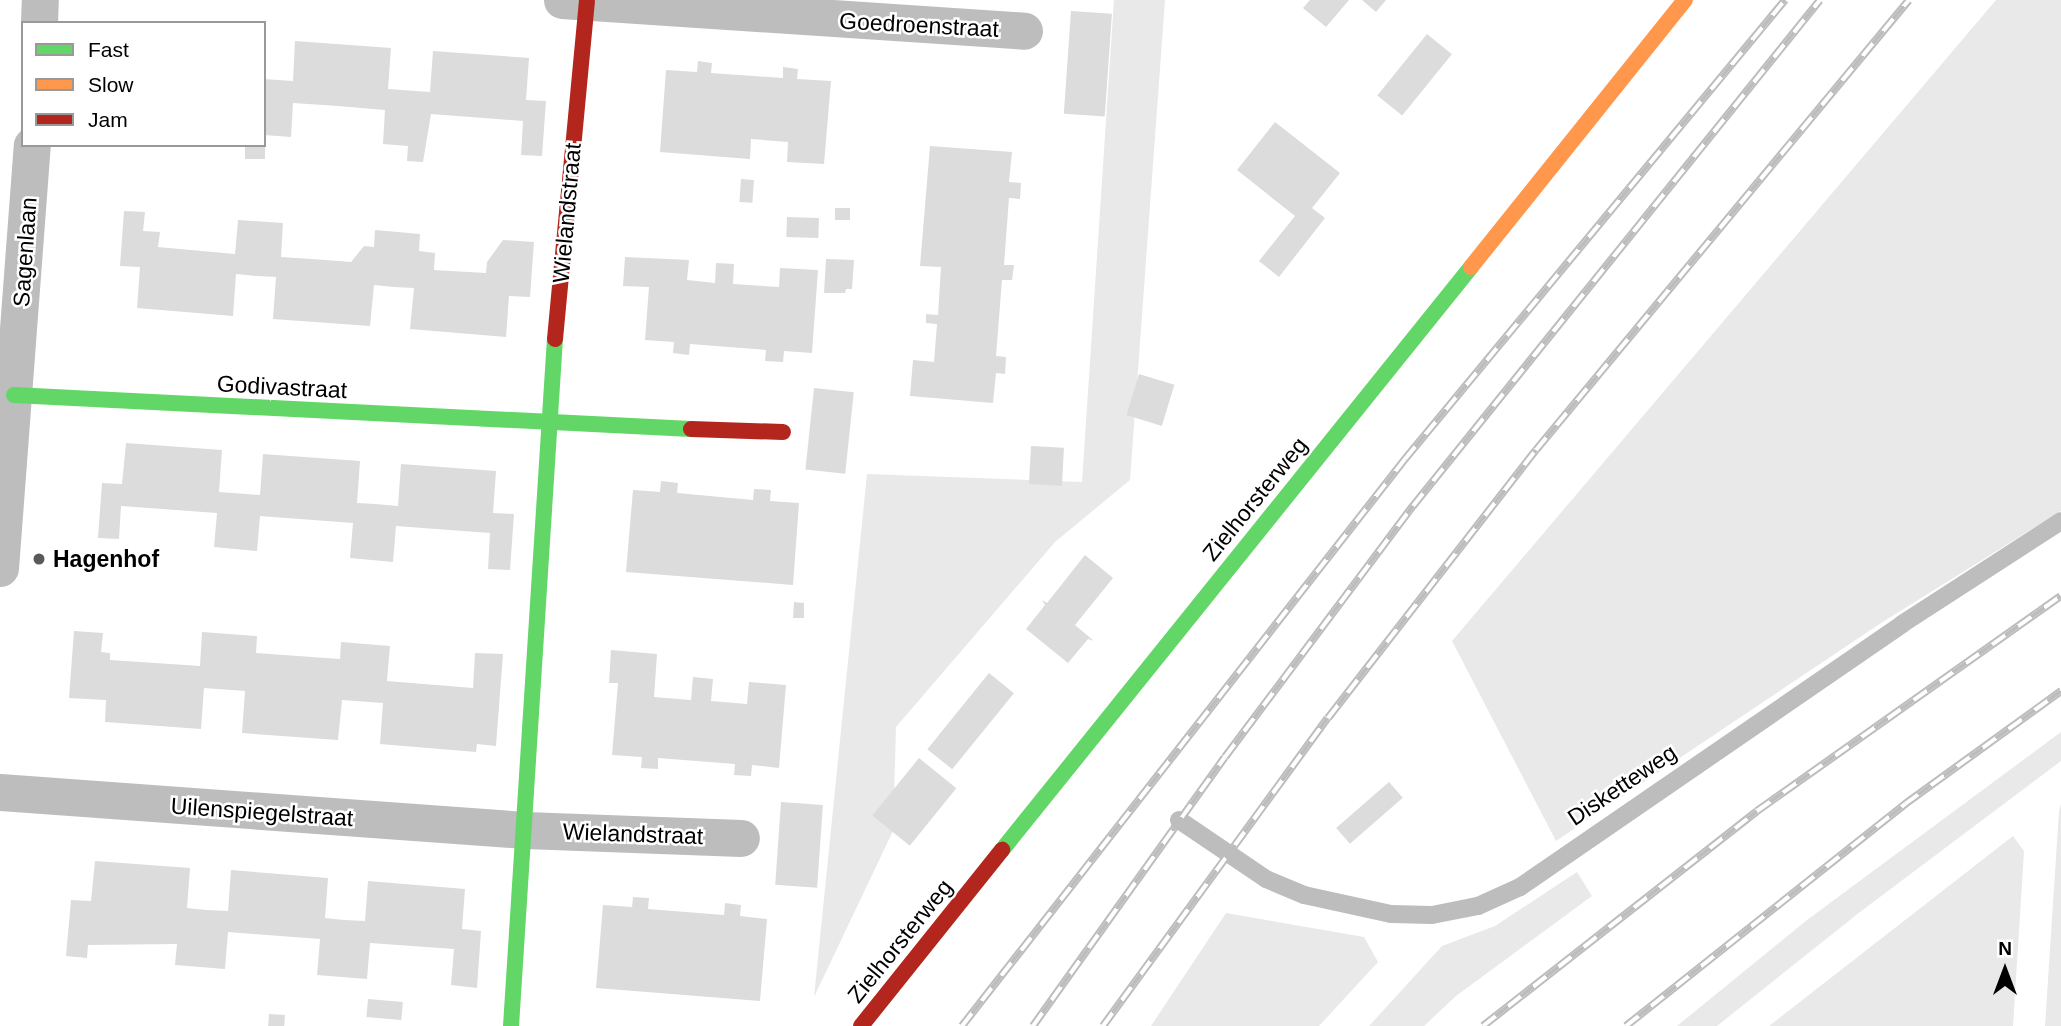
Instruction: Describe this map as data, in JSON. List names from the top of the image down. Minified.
{"streets":{"street":["Goedroenstraat","Wielandstraat","Sagenlaan","Godivastraat","Zielhorsterweg","Uilenspiegelstraat"],"lane":["Disketteweg"]},"crossings":[["Goedroenstraat","Wielandstraat"],["Wielandstraat","Godivastraat"],["Wielandstraat","Uilenspiegelstraat"],["Sagenlaan","Godivastraat"]],"places":["Hagenhof"],"legend":["Fast","Slow","Jam"],"north":"top"}
